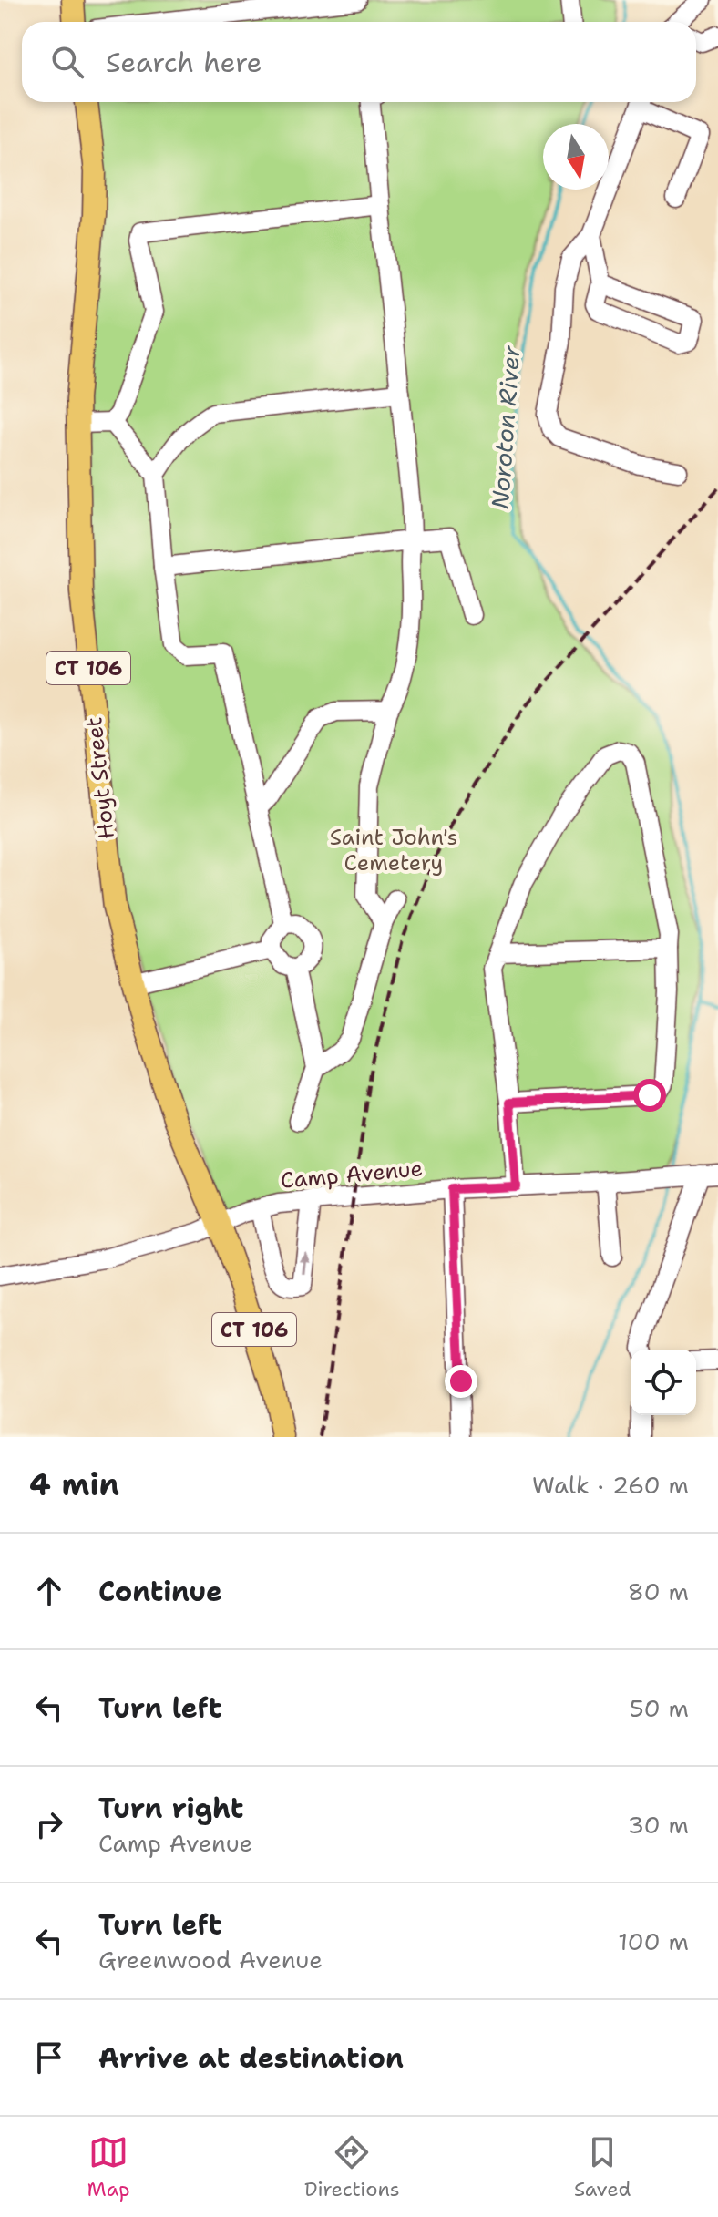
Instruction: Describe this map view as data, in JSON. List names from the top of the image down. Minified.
{"streets":{"main road":["CT 106","Hoyt Street"],"street":["Camp Avenue"]},"crossings":[["Hoyt Street","Camp Avenue"]],"water":["Noroton River"],"parks":["Saint John's Cemetery"],"north":"bottom","page":{"search":"Search here","heading":["4 min","Walk · 260 m"],"list":[["Continue","80 m"],["Turn left","50 m"],["Turn right","Camp Avenue","30 m"],["Turn left","Greenwood Avenue","100 m"],"Arrive at destination"],"nav":["Map","Directions","Saved"]}}
